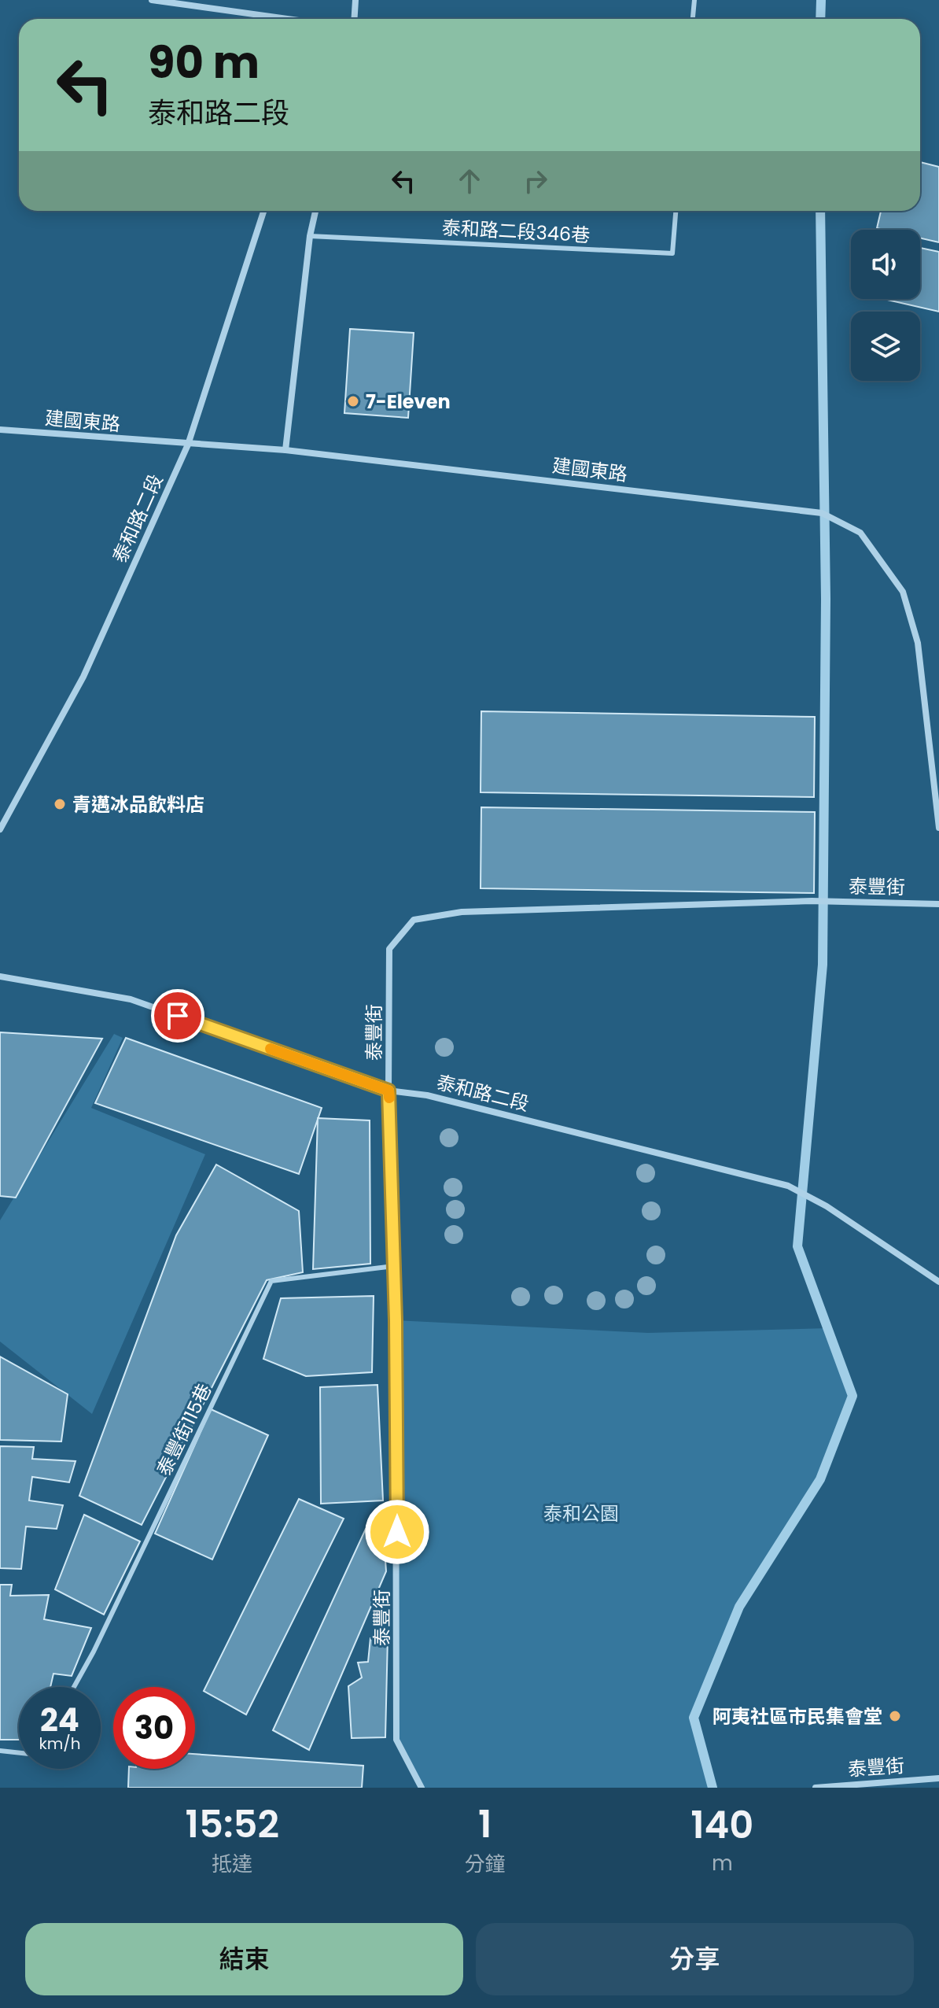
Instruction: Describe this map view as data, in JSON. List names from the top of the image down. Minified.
{"streets":{"street":["建國東路","泰和路二段","泰豐街"],"lane":["泰和路二段346巷","泰豐街115巷"]},"crossings":[["建國東路","泰和路二段"],["泰和路二段","泰豐街"],["泰豐街","泰豐街115巷"]],"parks":["泰和公園"],"places":["7-Eleven","青邁冰品飲料店","阿夷社區市民集會堂"],"page":{"turn":["90 m","泰和路二段"],"speed":"24 km/h","limit":"30","eta":["15:52","抵達","1","分鐘","140","m"],"buttons":["結束","分享"]}}
